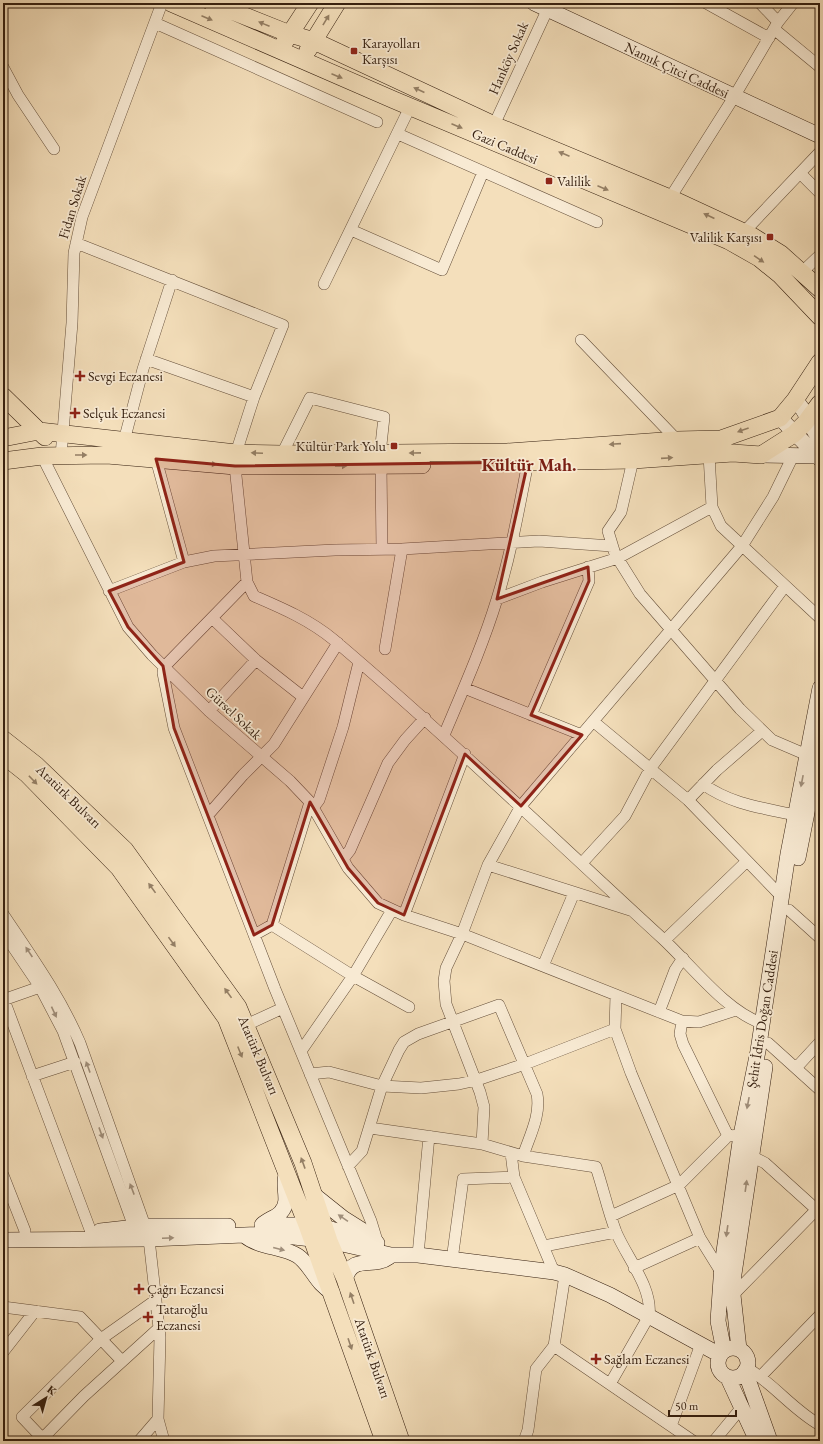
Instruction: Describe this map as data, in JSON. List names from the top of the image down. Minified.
{"streets":{"main road":["Namık Çitci Caddesi","Gazi Caddesi","Atatürk Bulvarı","Şehit İdris Doğan Caddesi"],"street":["Hanköy Sokak","Fidan Sokak","Gürsel Sokak"]},"crossings":[["Hanköy Sokak","Namık Çitci Caddesi"],["Hanköy Sokak","Gazi Caddesi"]],"districts":["Kültür Mah."],"places":{"transit":["Karayolları Karşısı","Valilik","Valilik Karşısı","Kültür Park Yolu"],"health":["Sevgi Eczanesi","Selçuk Eczanesi","Çağrı Eczanesi","Tataroğlu Eczanesi","Sağlam Eczanesi"]},"scale_bar":"50 m","north":"top right"}
